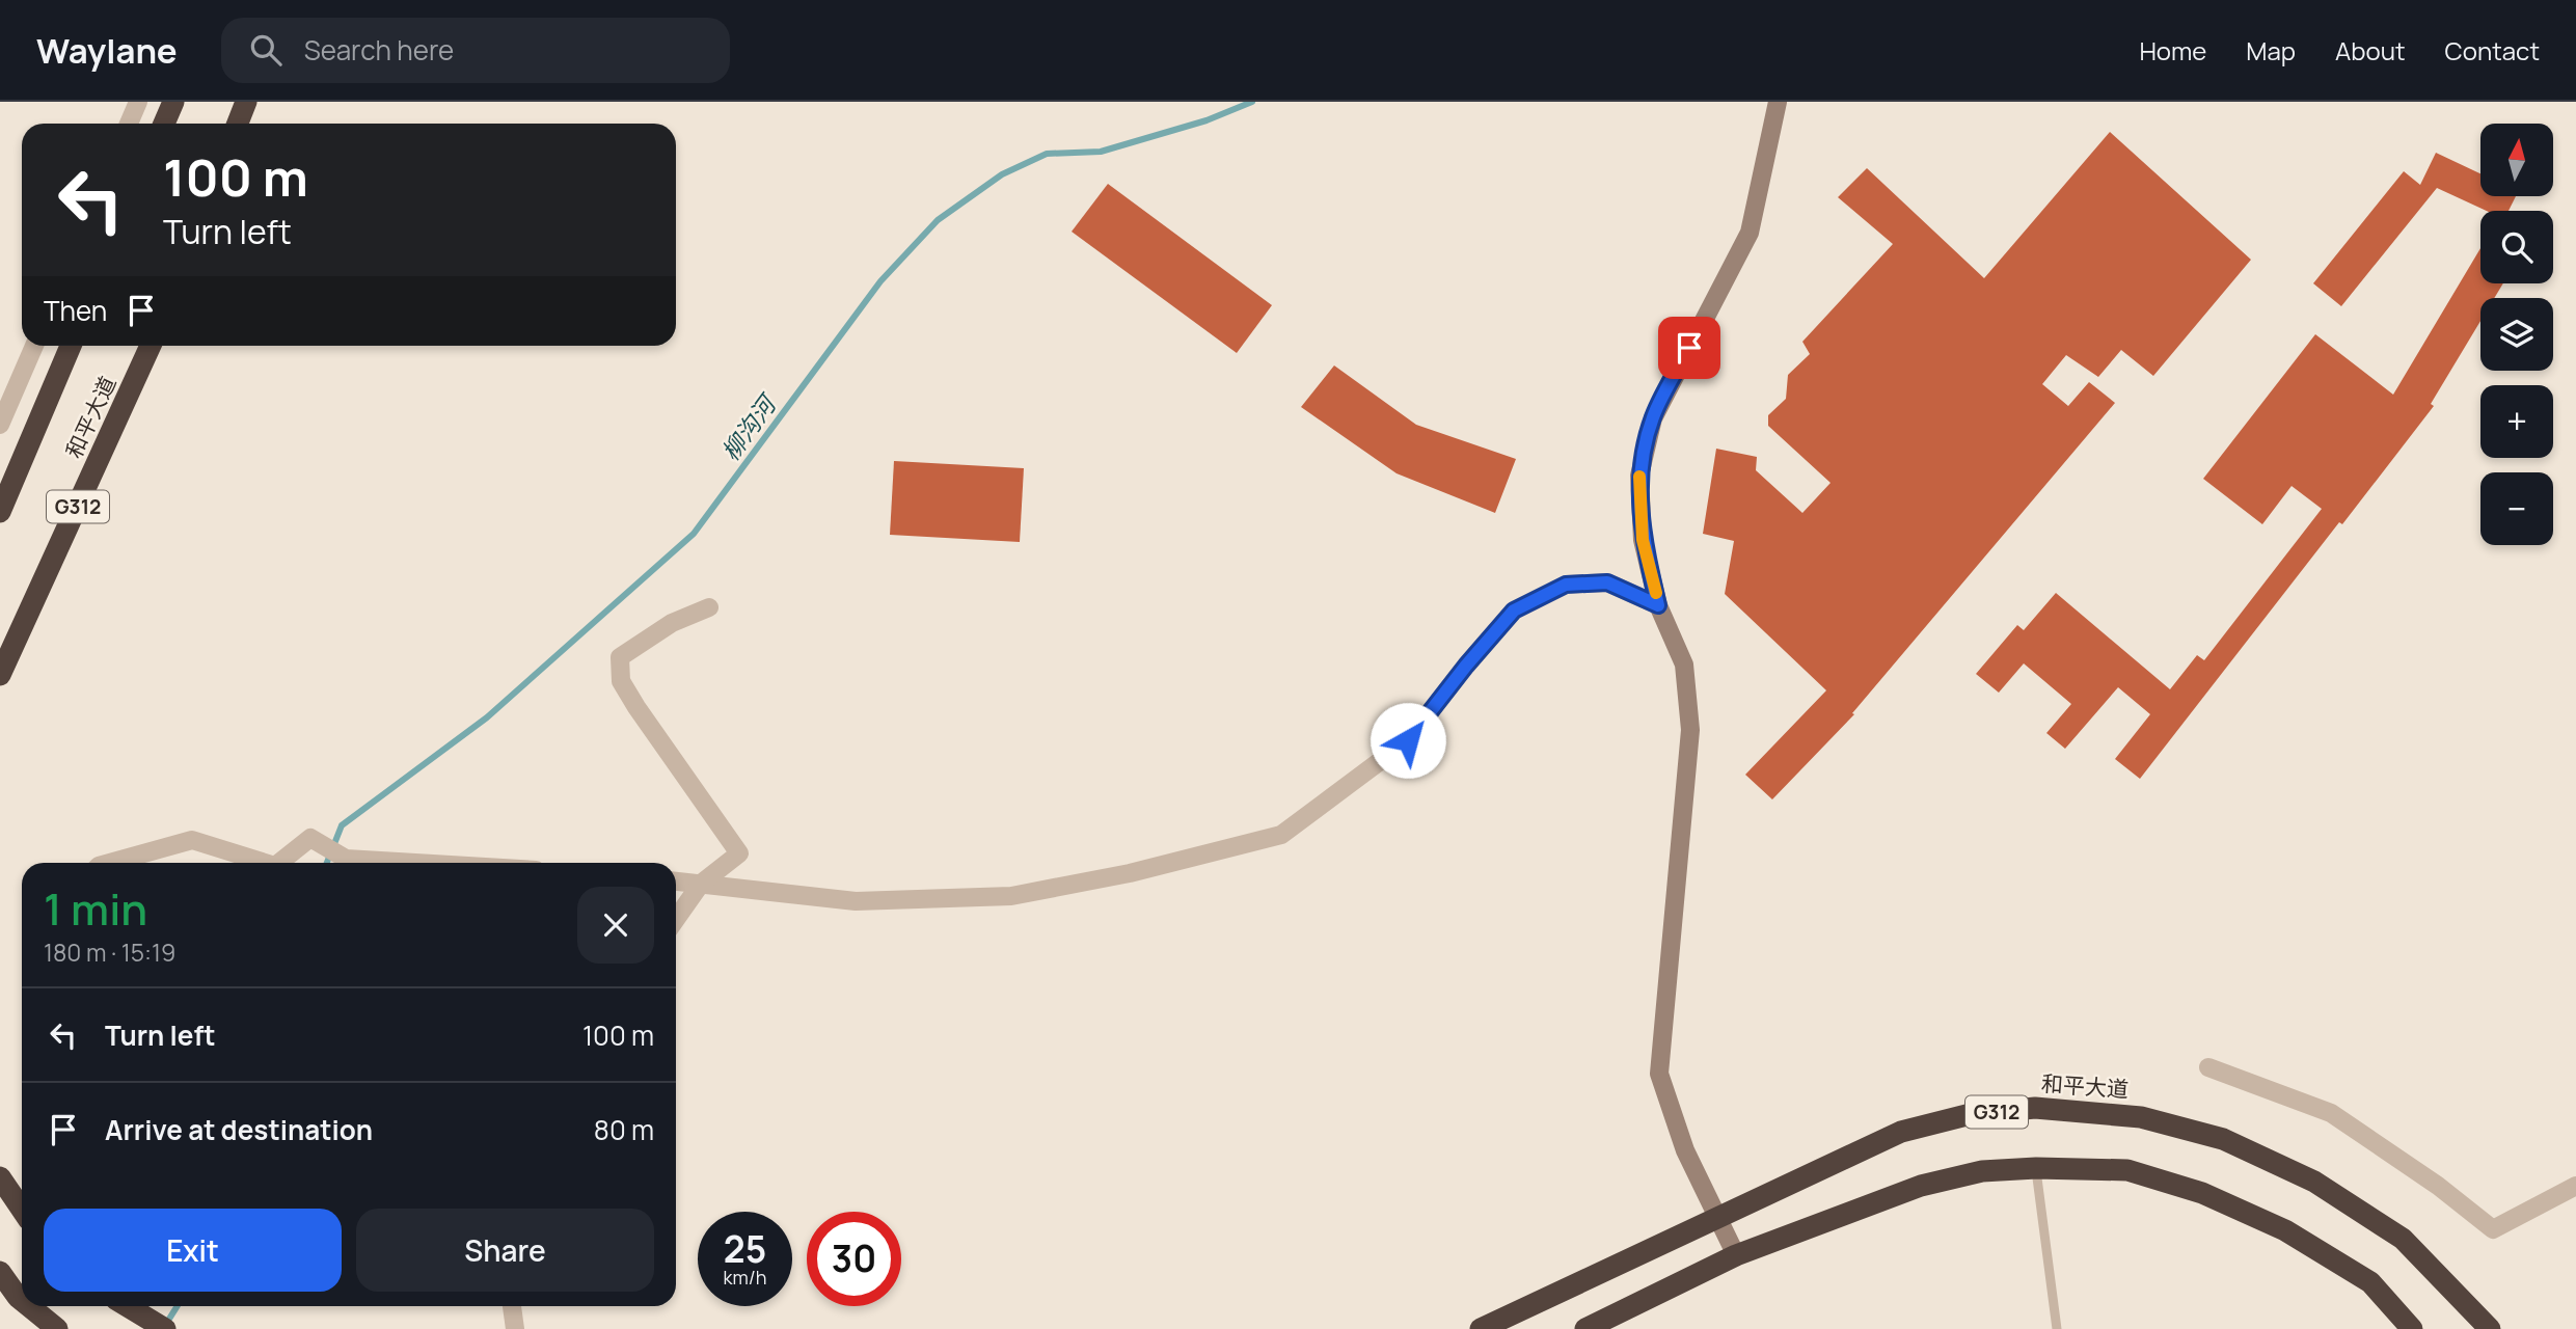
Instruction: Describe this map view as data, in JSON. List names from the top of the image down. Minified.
{"streets":{"highway":["和平大道","G312"]},"water":["柳沟河"],"north":"top","page":{"header":"Waylane","search":"Search here","nav":["Home","Map","About","Contact"],"map_buttons":["+","−"],"turn":["100 m","Turn left"],"then":"Then","heading":["1 min","180 m · 15:19"],"list":[{"name":"Turn left","value":"100 m"},{"name":"Arrive at destination","value":"80 m"}],"buttons":["Exit","Share"],"speed":"25 km/h","limit":"30"}}
